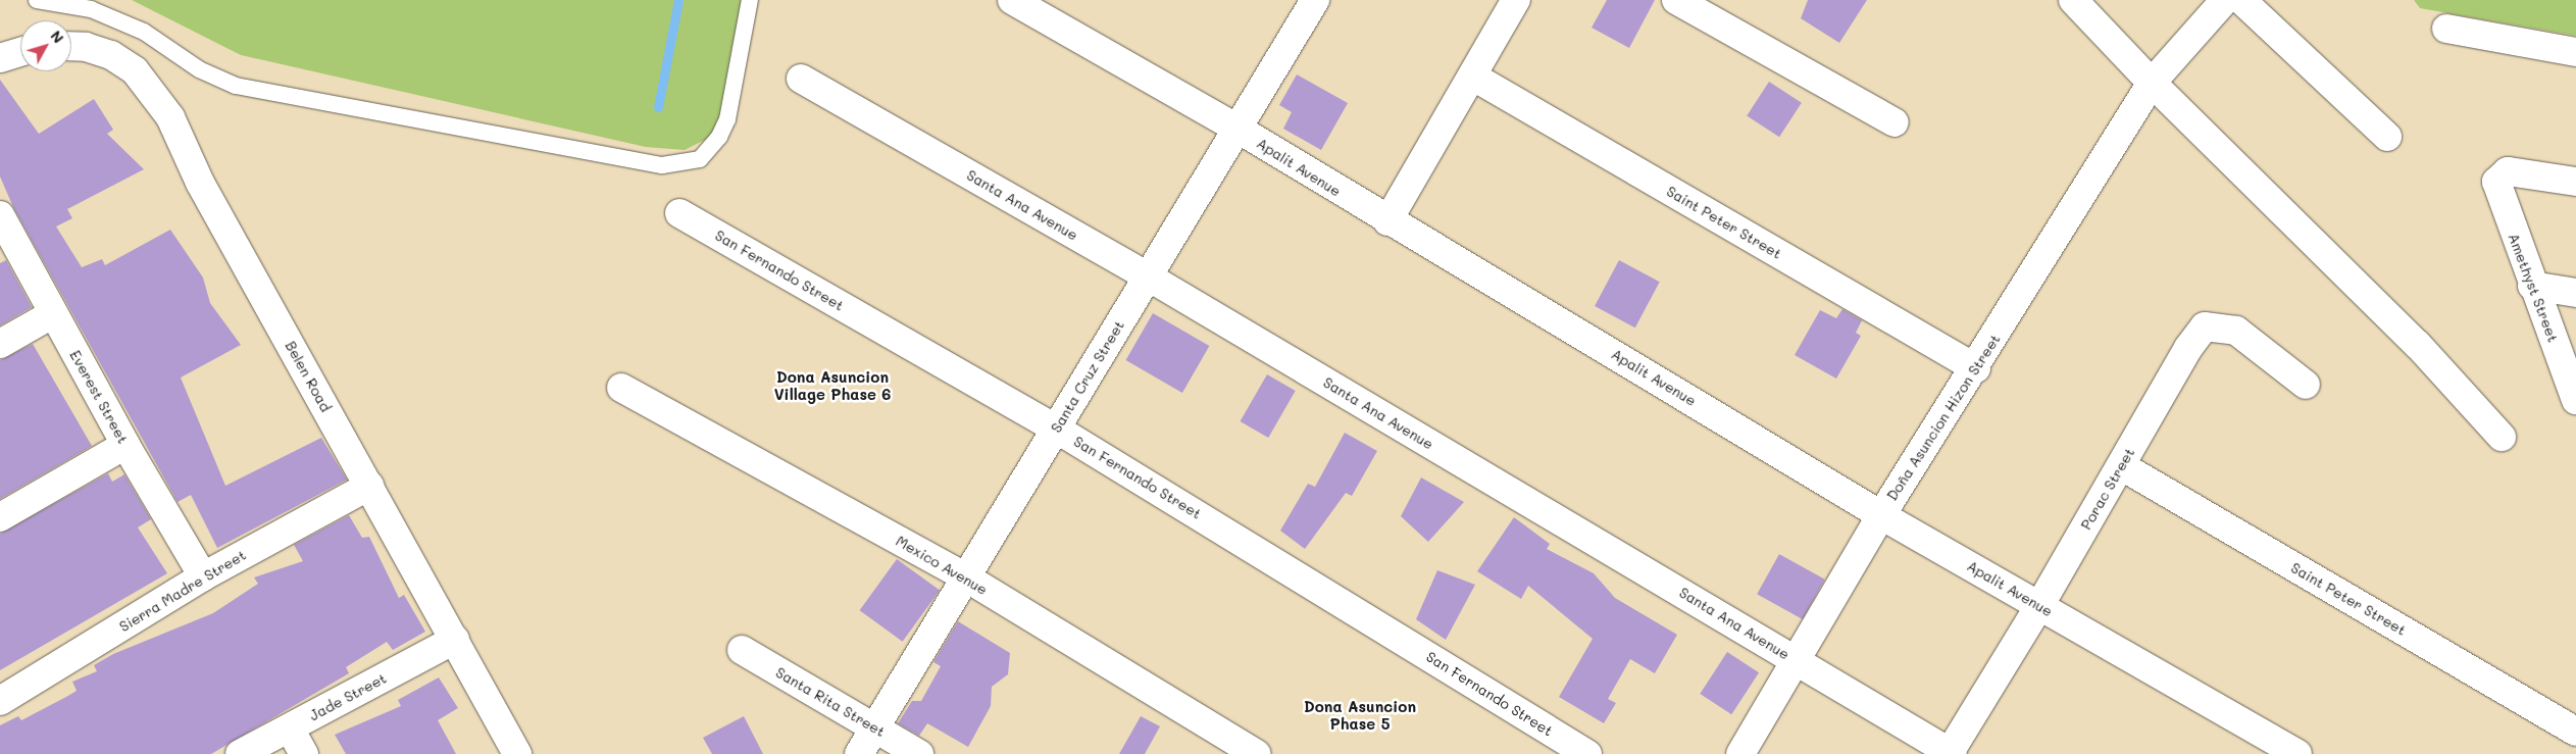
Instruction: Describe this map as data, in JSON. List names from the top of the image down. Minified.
{"streets":{"street":["Apalit Avenue","Santa Ana Avenue","Saint Peter Street","San Fernando Street","Amethyst Street","Belen Road","Santa Cruz Street","Everest Street","Doña Asuncion Hizon Street","Porac Street","Mexico Avenue","Sierra Madre Street","Jade Street","Santa Rita Street"]},"crossings":[["Apalit Avenue","Santa Cruz Street"],["Apalit Avenue","Doña Asuncion Hizon Street"],["Apalit Avenue","Porac Street"],["Santa Ana Avenue","Santa Cruz Street"],["Santa Ana Avenue","Doña Asuncion Hizon Street"],["Santa Ana Avenue","Porac Street"],["Saint Peter Street","Doña Asuncion Hizon Street"],["Saint Peter Street","Porac Street"],["San Fernando Street","Santa Cruz Street"],["Belen Road","Sierra Madre Street"],["Belen Road","Jade Street"],["Santa Cruz Street","Mexico Avenue"],["Santa Cruz Street","Santa Rita Street"],["Everest Street","Sierra Madre Street"]],"districts":["Dona Asuncion Village Phase 6","Dona Asuncion Phase 5"],"north":"top right"}
